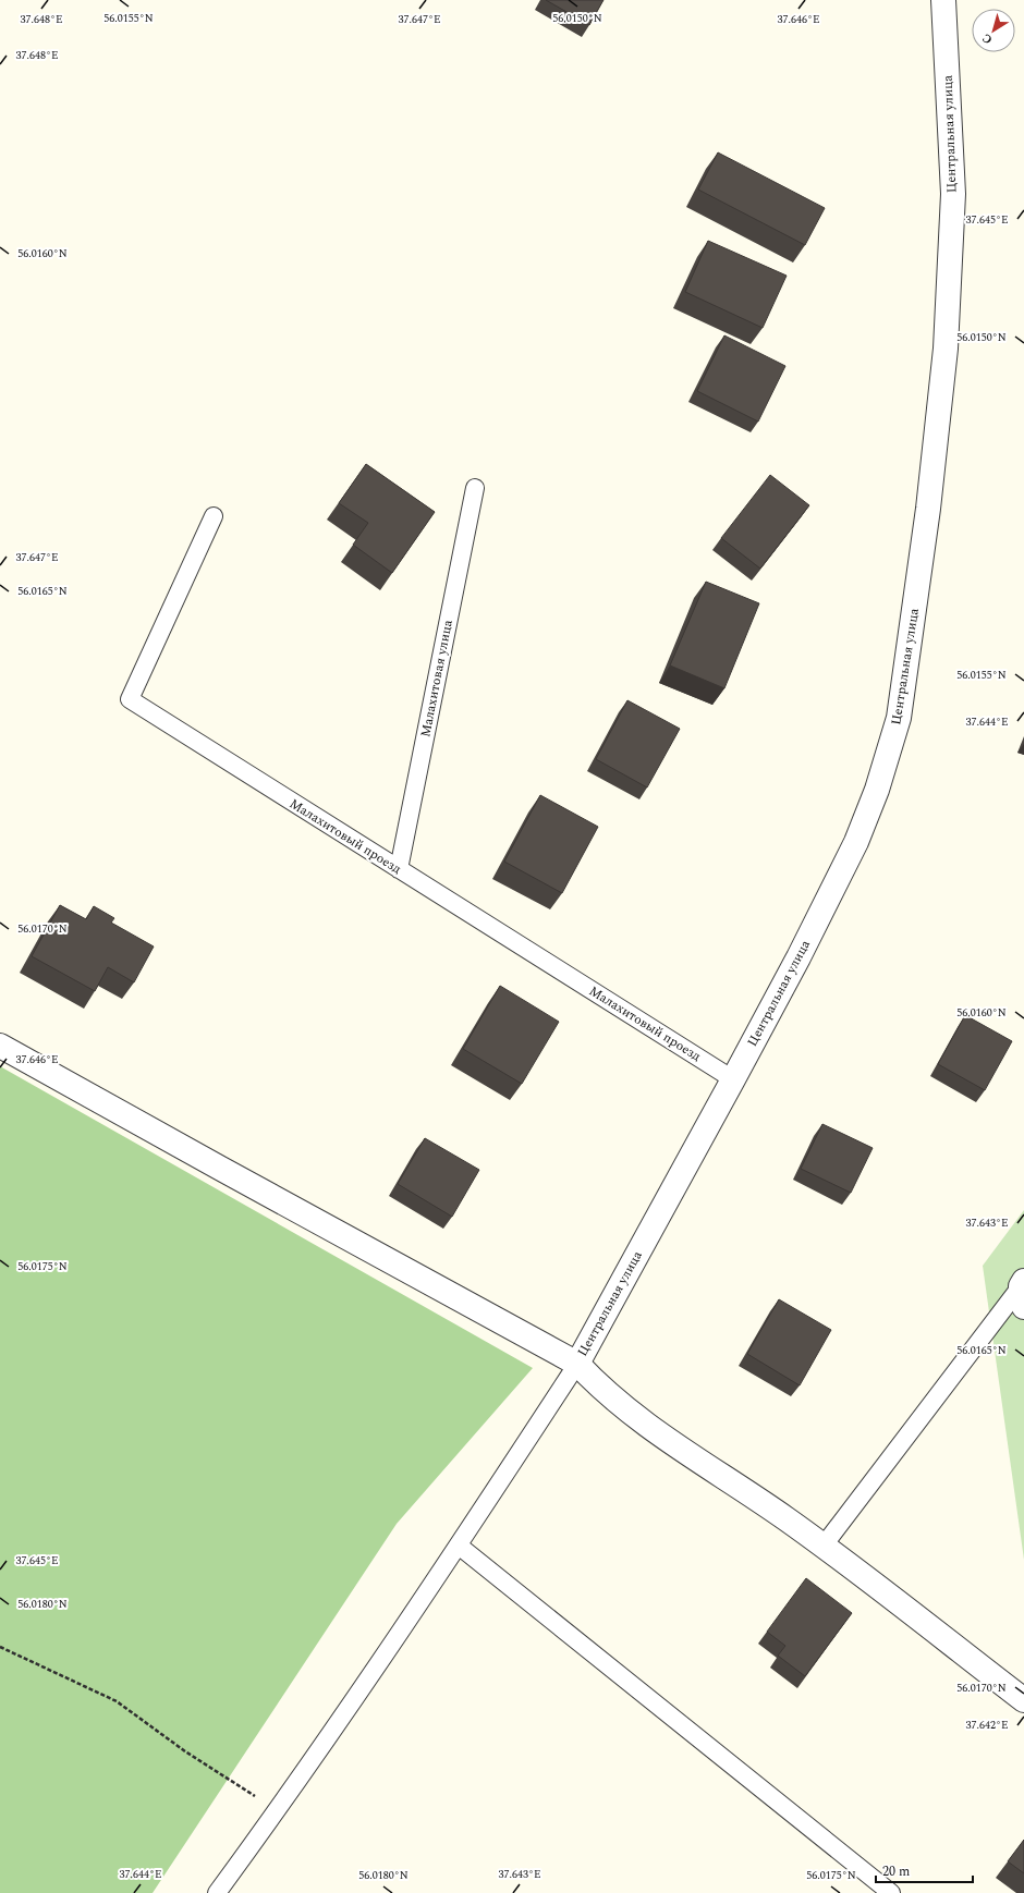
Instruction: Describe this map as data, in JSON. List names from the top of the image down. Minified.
{"streets":{"street":["Центральная улица"],"lane":["Малахитовая улица","Малахитовый проезд"]},"crossings":[["Центральная улица","Малахитовый проезд"],["Малахитовая улица","Малахитовый проезд"]],"scale_bar":"20 m","north":"bottom left","coordinates":["56.0155°N","56.0150°N","37.648°E","37.647°E","37.646°E","37.645°E","56.0160°N","56.0165°N","37.644°E","56.0170°N","37.643°E","56.0175°N","56.0180°N","37.642°E"]}
